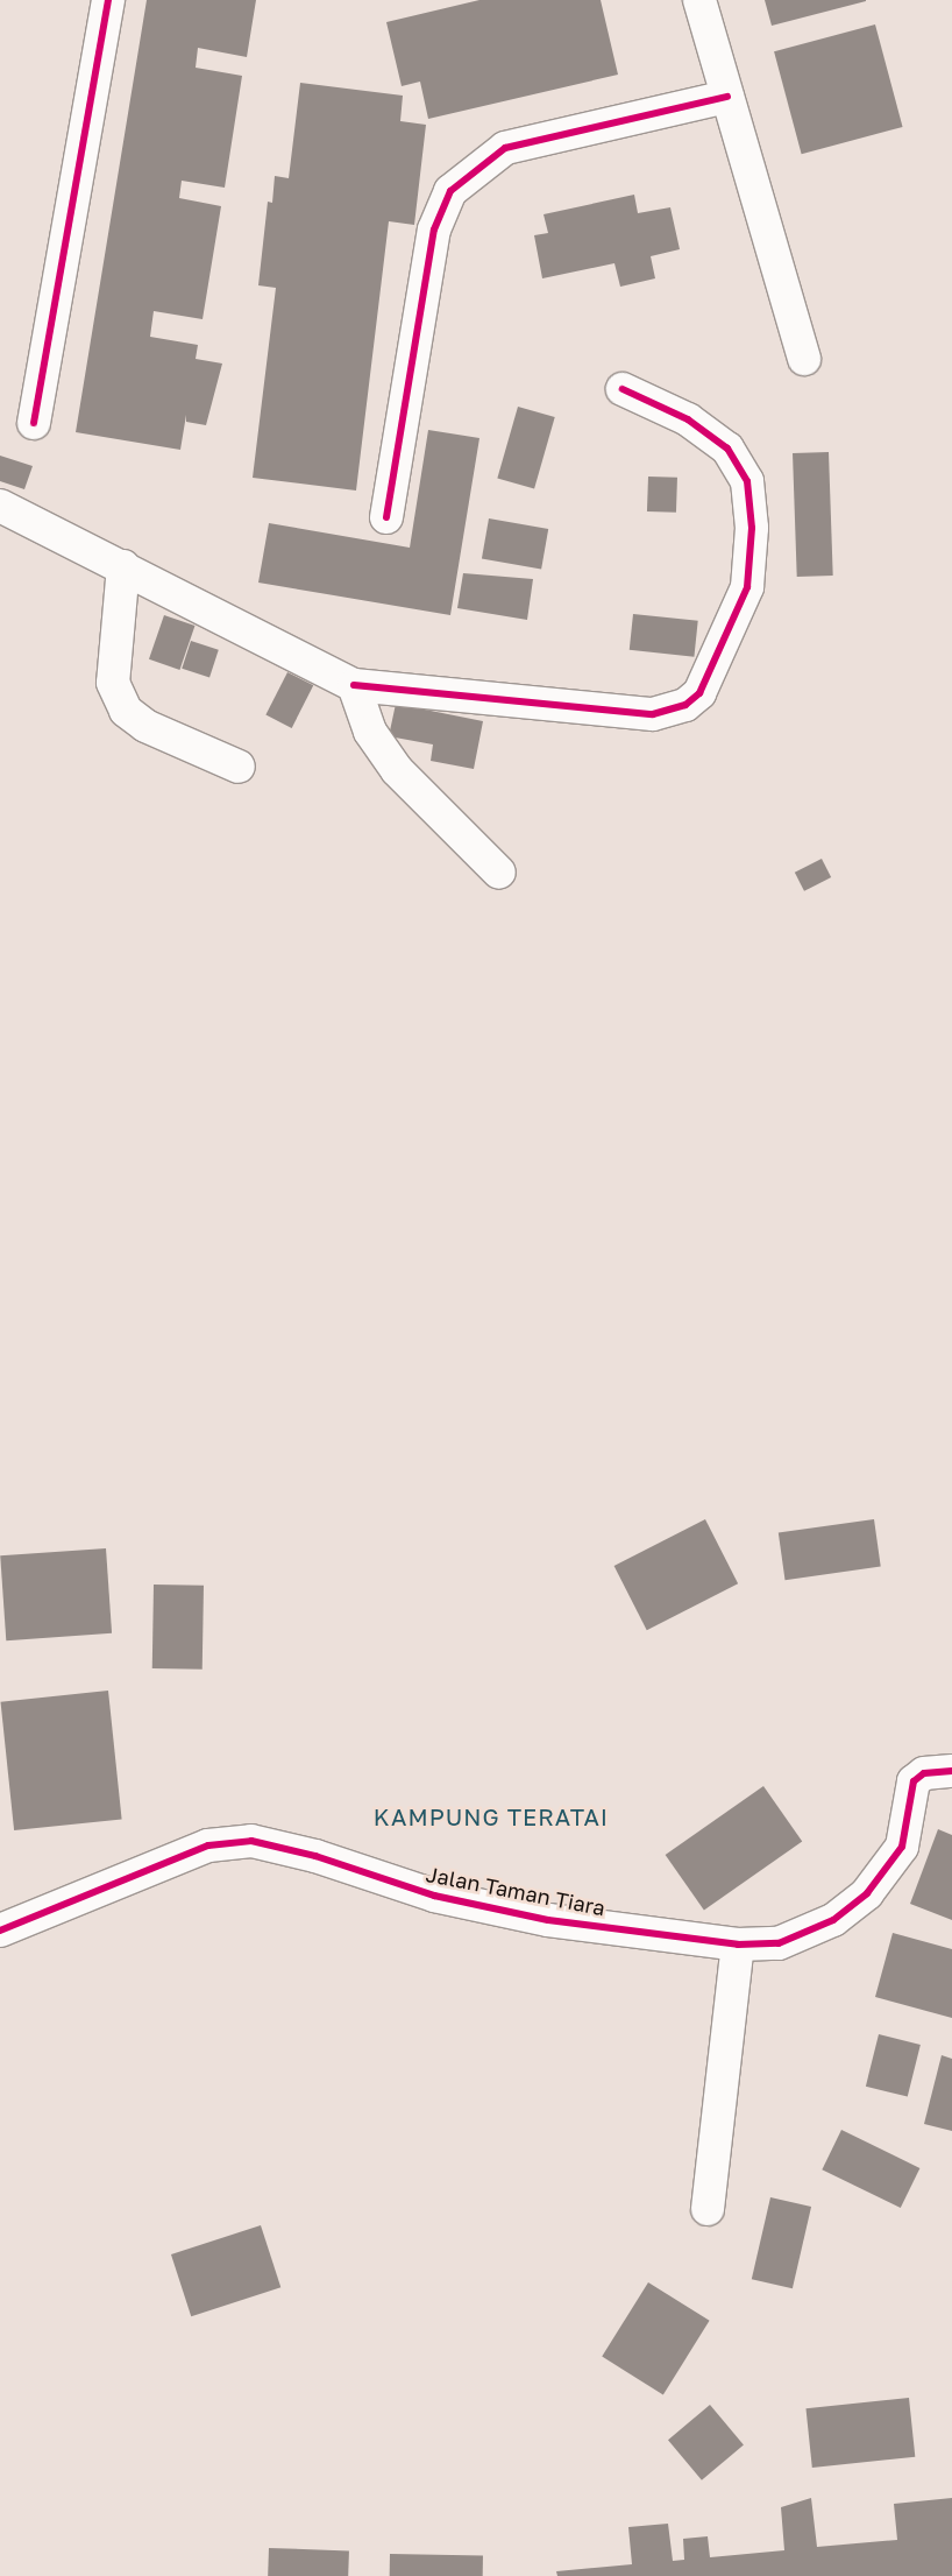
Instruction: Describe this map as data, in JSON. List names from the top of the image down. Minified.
{"streets":{"street":["Jalan Taman Tiara"]},"districts":["KAMPUNG TERATAI"]}
